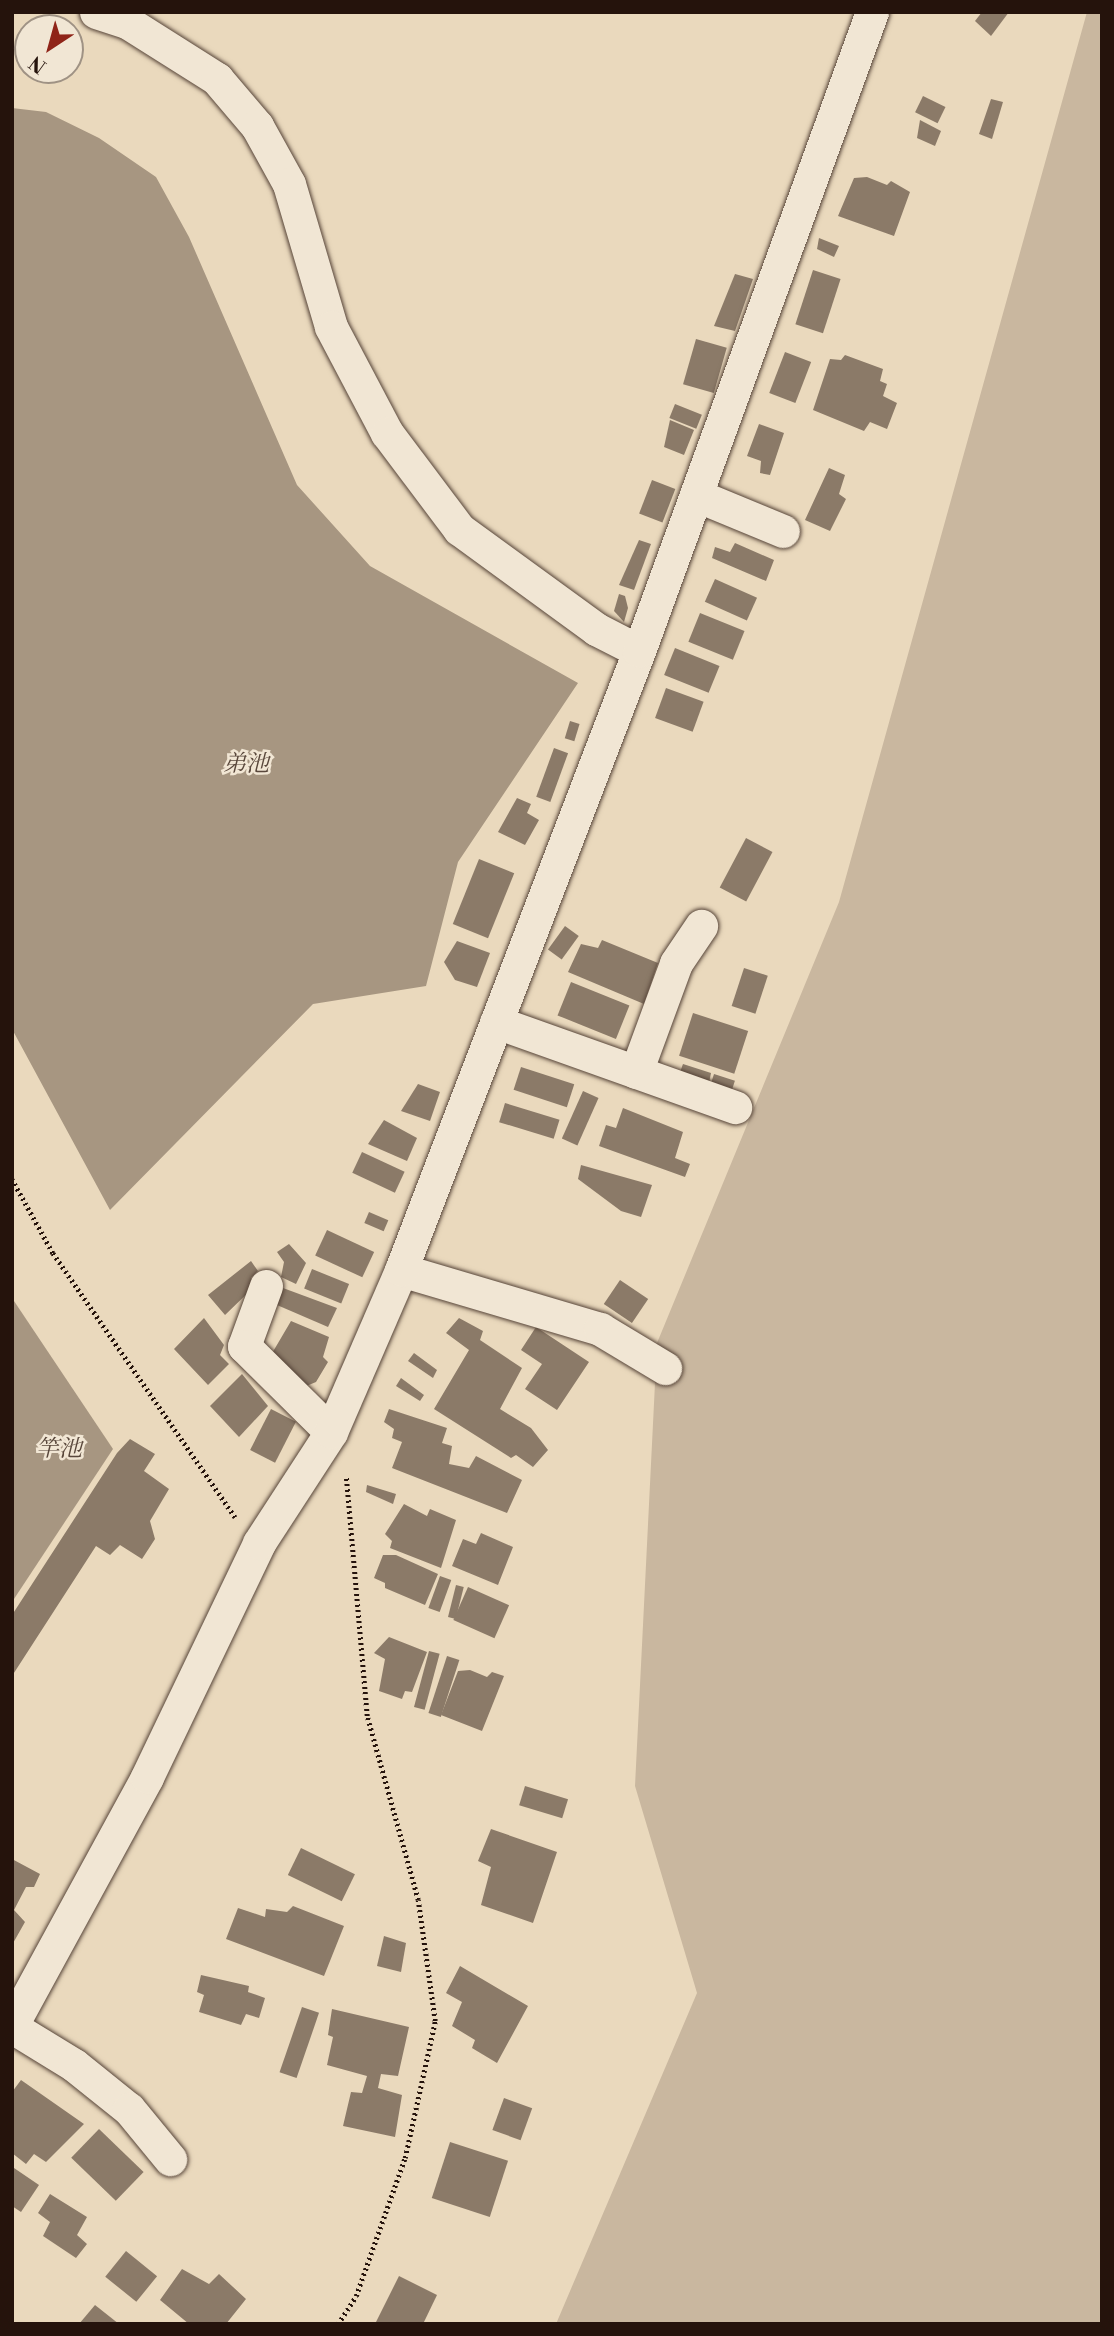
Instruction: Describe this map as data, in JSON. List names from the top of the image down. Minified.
{"water":["弟池","竿池"],"north":"bottom left"}
